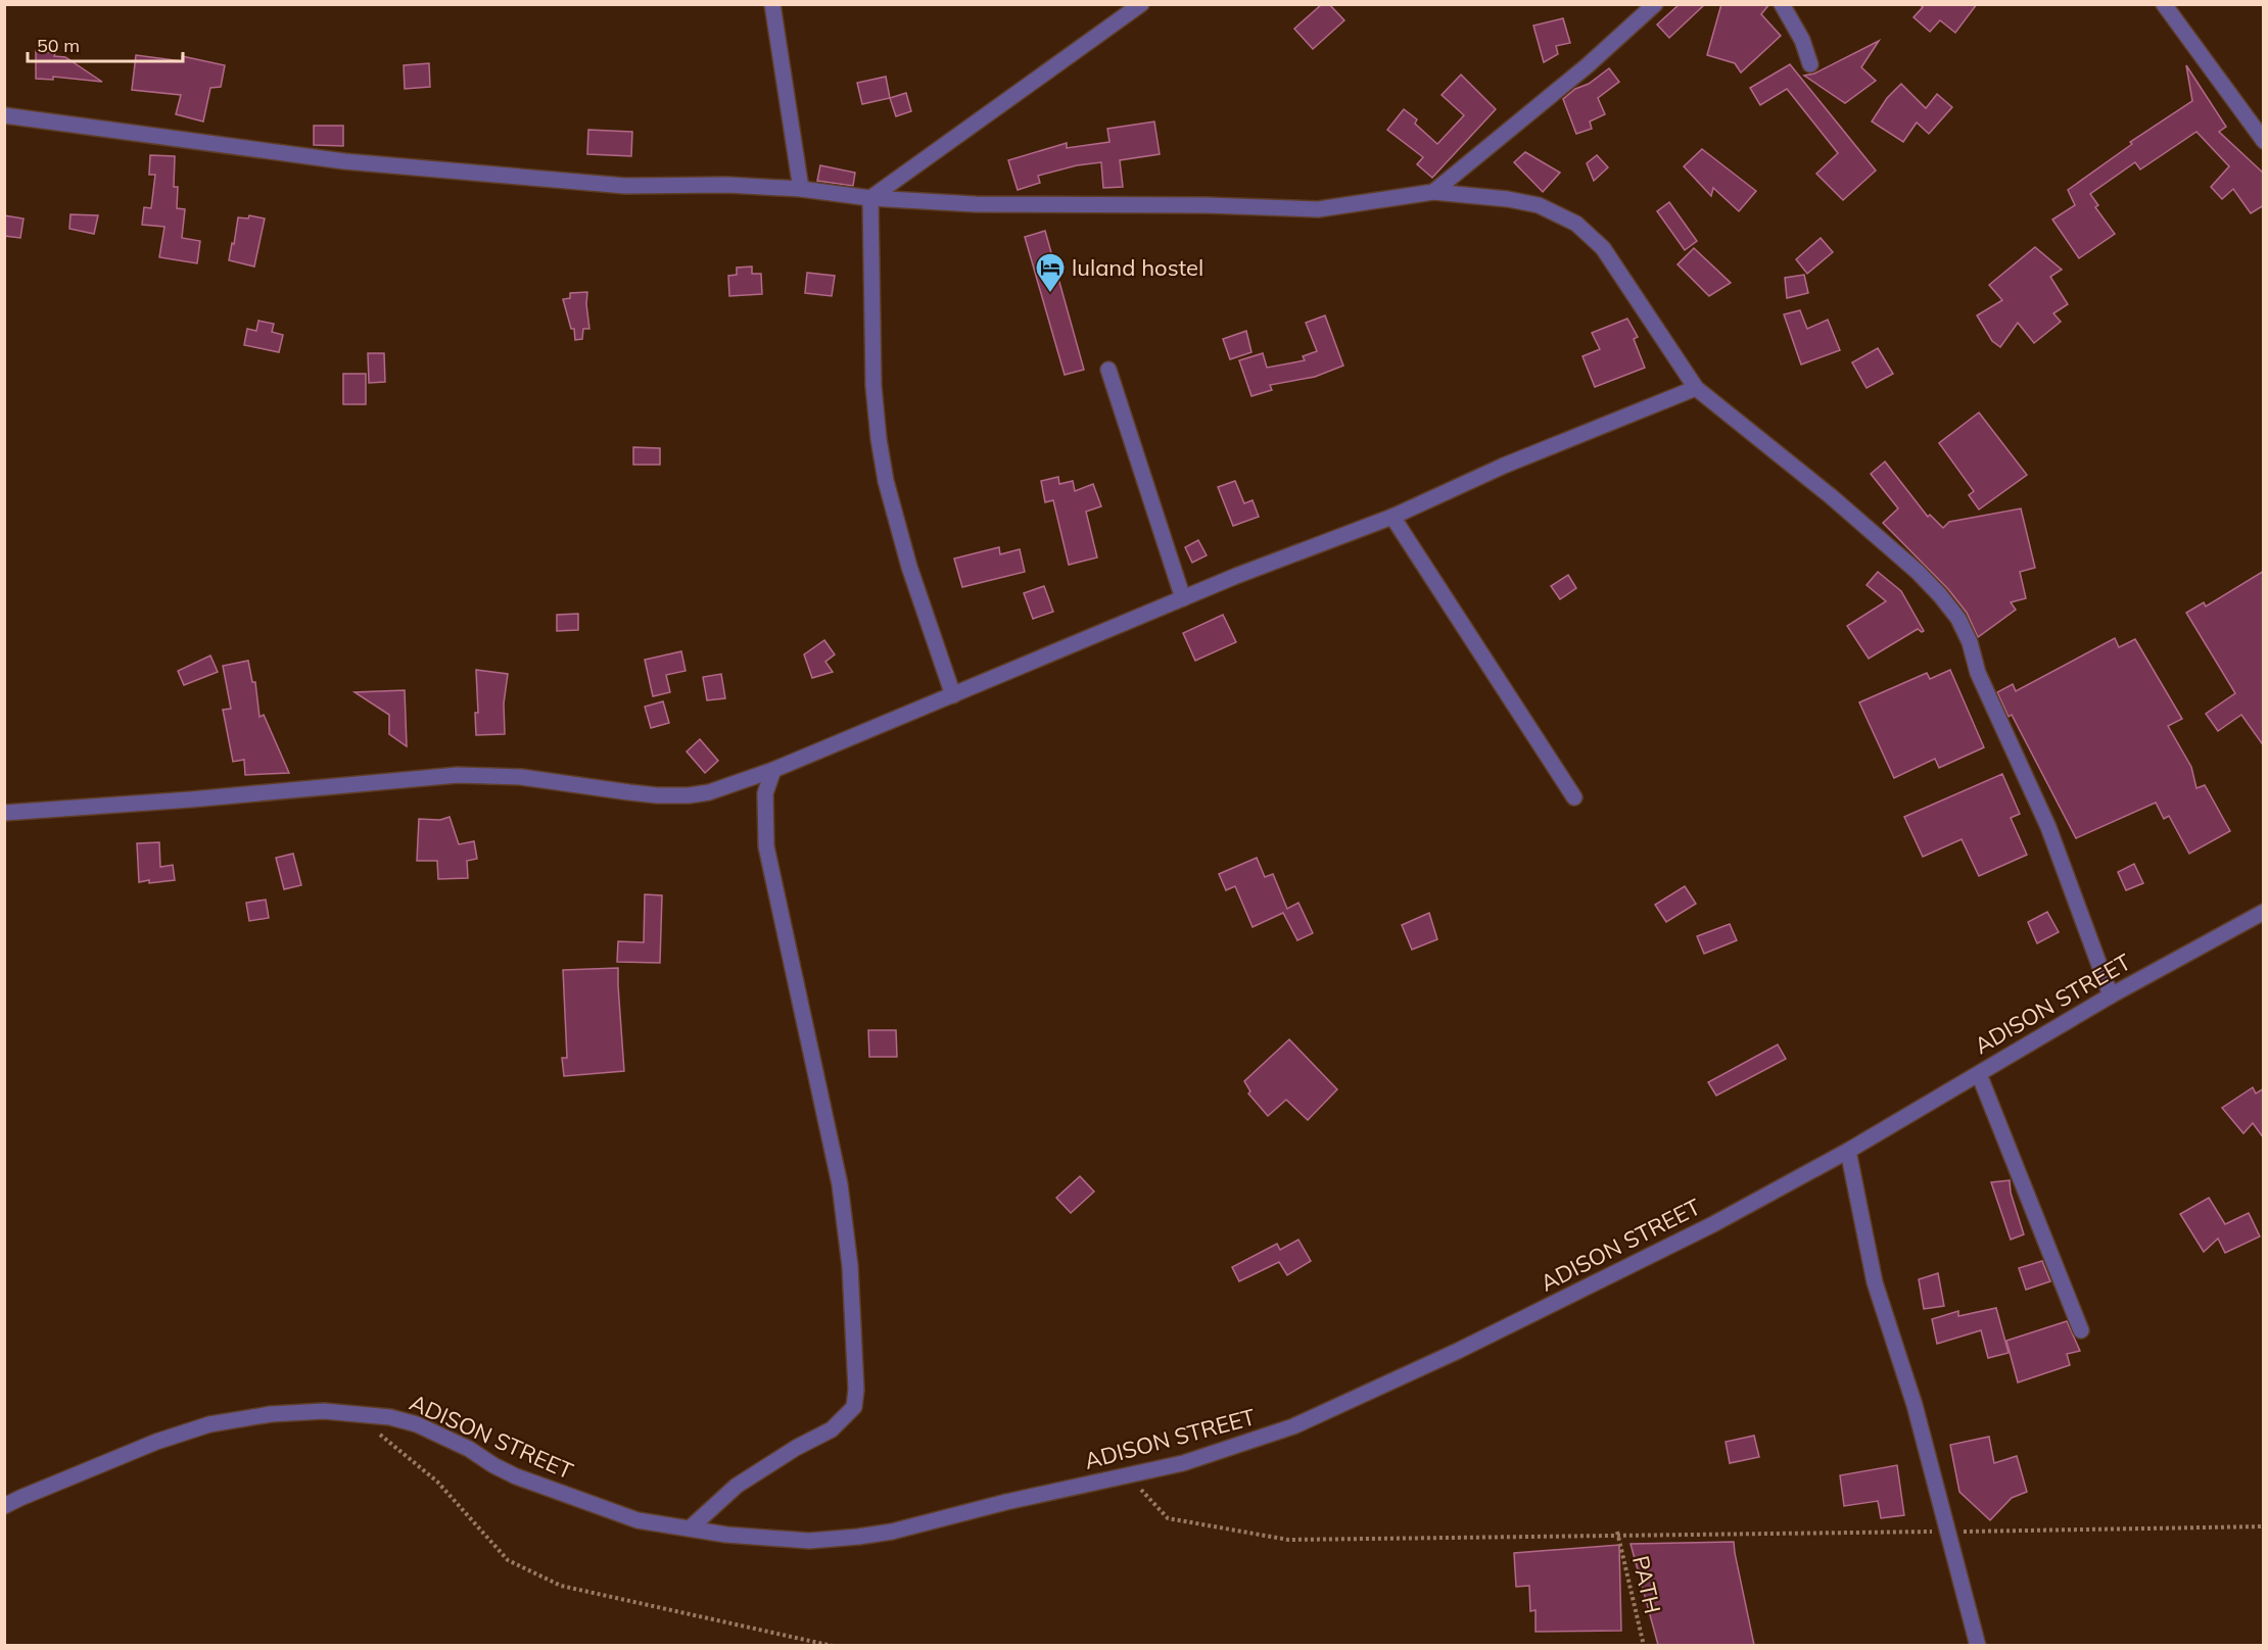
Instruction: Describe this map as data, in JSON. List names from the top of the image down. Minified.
{"streets":{"street":["ADISON STREET"],"path":["PATH"]},"places":{"hotel":["luland hostel"]},"scale_bar":"50 m"}
